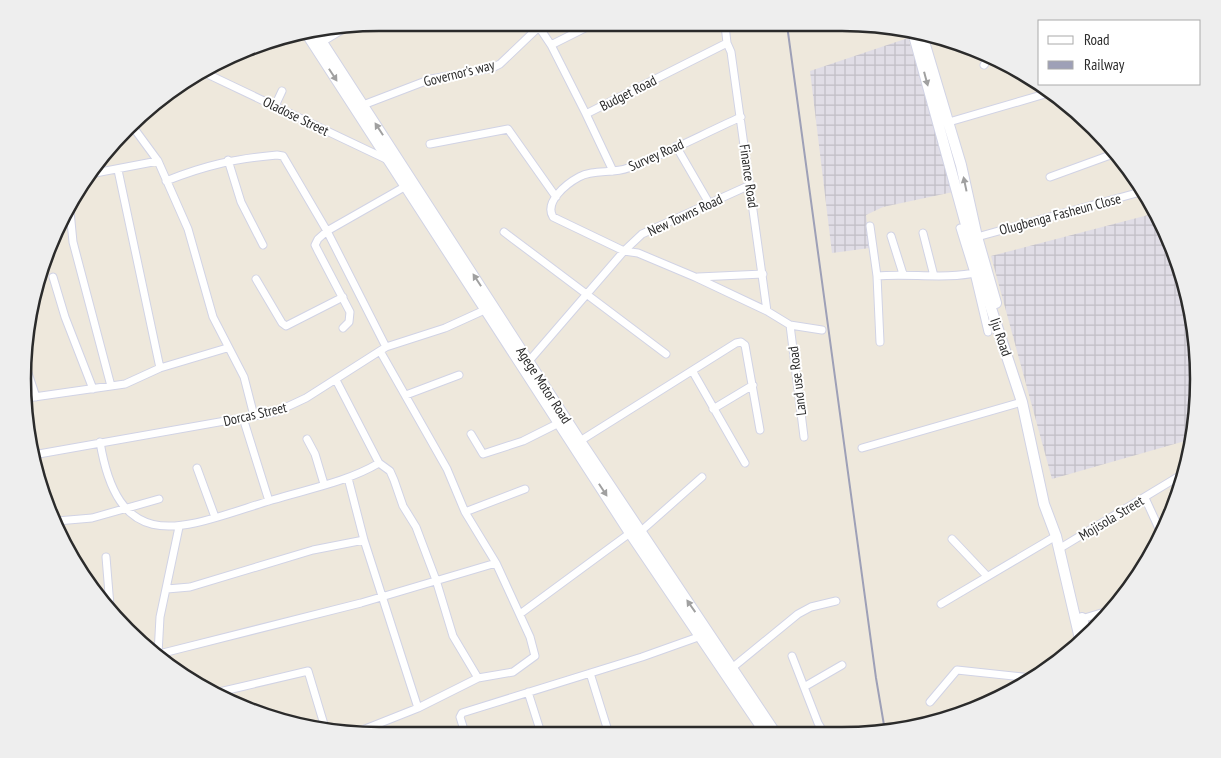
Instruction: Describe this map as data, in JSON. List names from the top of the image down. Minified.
{"streets":{"main road":["Iju Road","Agege Motor Road"],"street":["Governor's way","Budget Road","Oladose Street","Survey Road","Finance Road","Olugbenga Fasheun Close","New Towns Road","Land use Road","Dorcas Street","Mojisola Street"]},"crossings":[["Governor's way","Agege Motor Road"],["Budget Road","Survey Road"],["Budget Road","Finance Road"],["Oladose Street","Agege Motor Road"],["Survey Road","Finance Road"],["Finance Road","New Towns Road"],["Finance Road","Land use Road"],["Olugbenga Fasheun Close","Iju Road"],["New Towns Road","Land use Road"],["New Towns Road","Agege Motor Road"],["Iju Road","Mojisola Street"],["Agege Motor Road","Dorcas Street"]],"legend":["Road","Railway"]}
